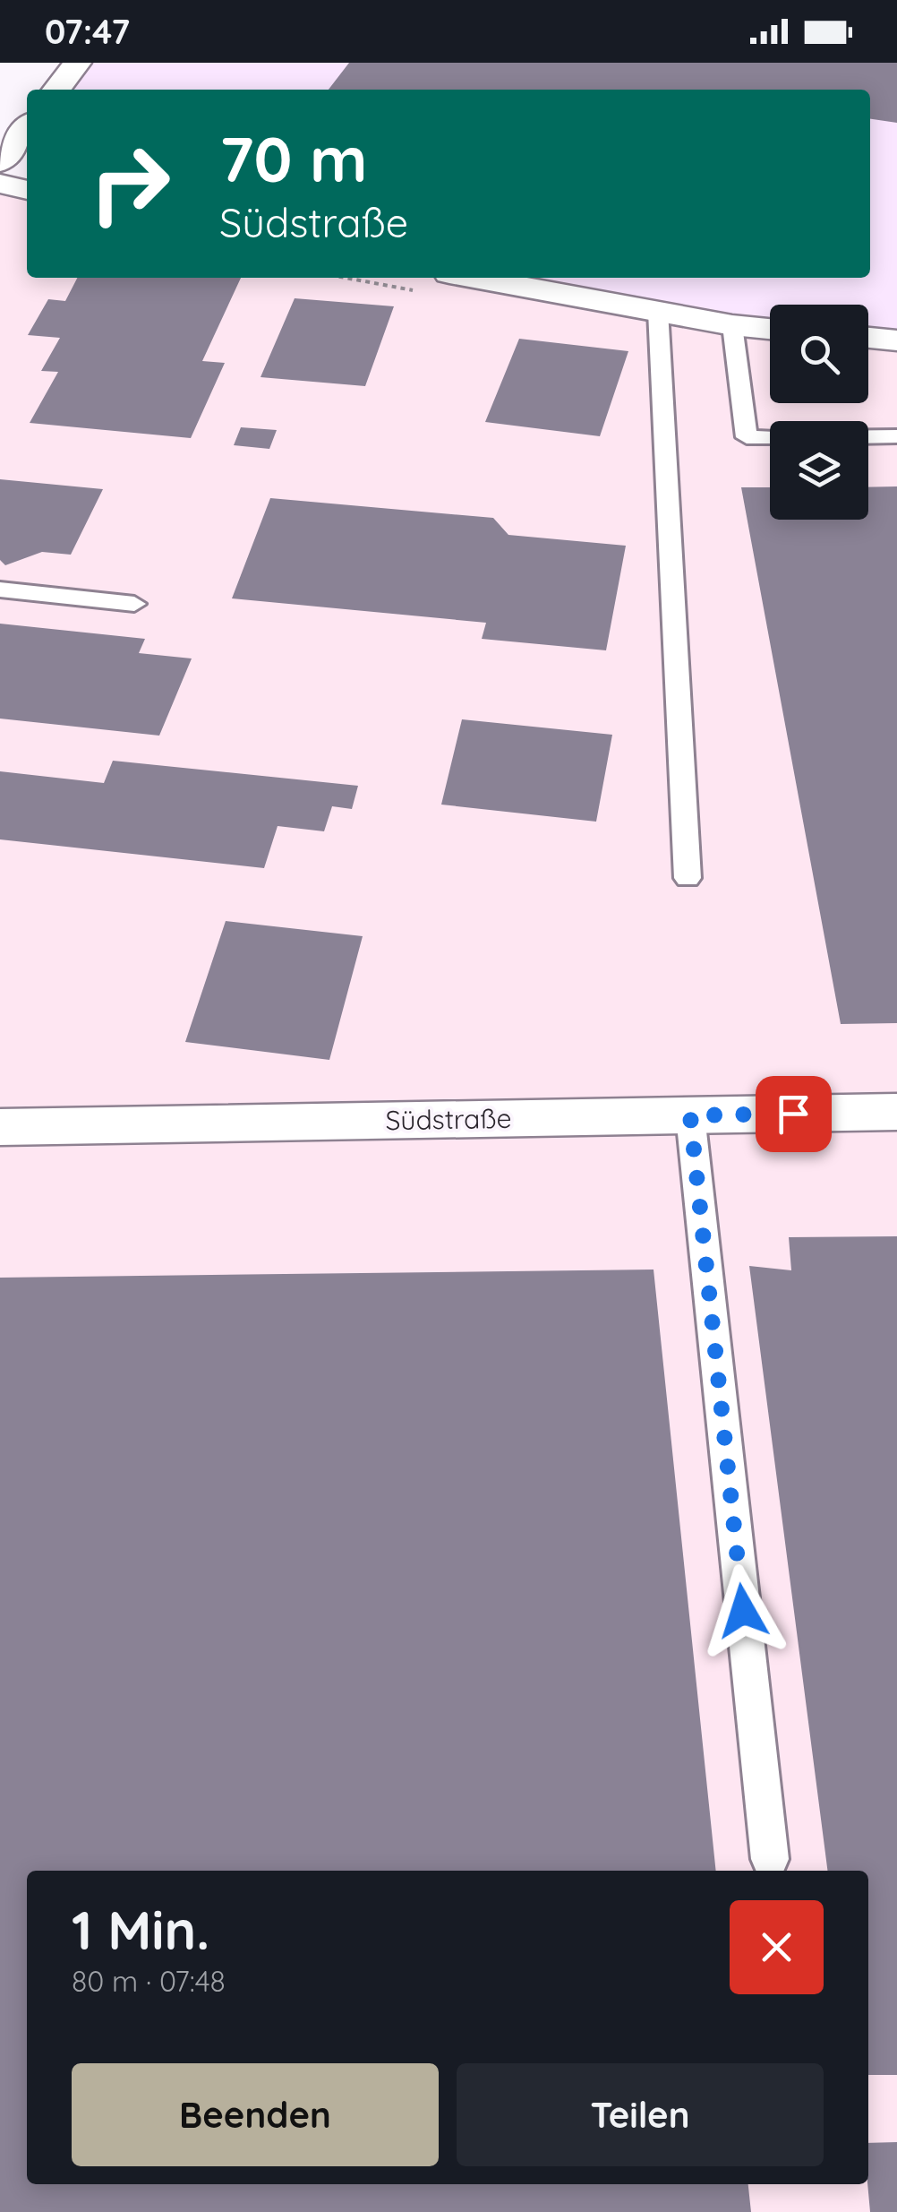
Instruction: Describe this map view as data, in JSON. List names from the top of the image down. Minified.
{"streets":{"street":["Südstraße"]},"page":{"status":"07:47","turn":["70 m","Südstraße"],"heading":["1 Min.","80 m · 07:48"],"buttons":["Beenden","Teilen"]}}
